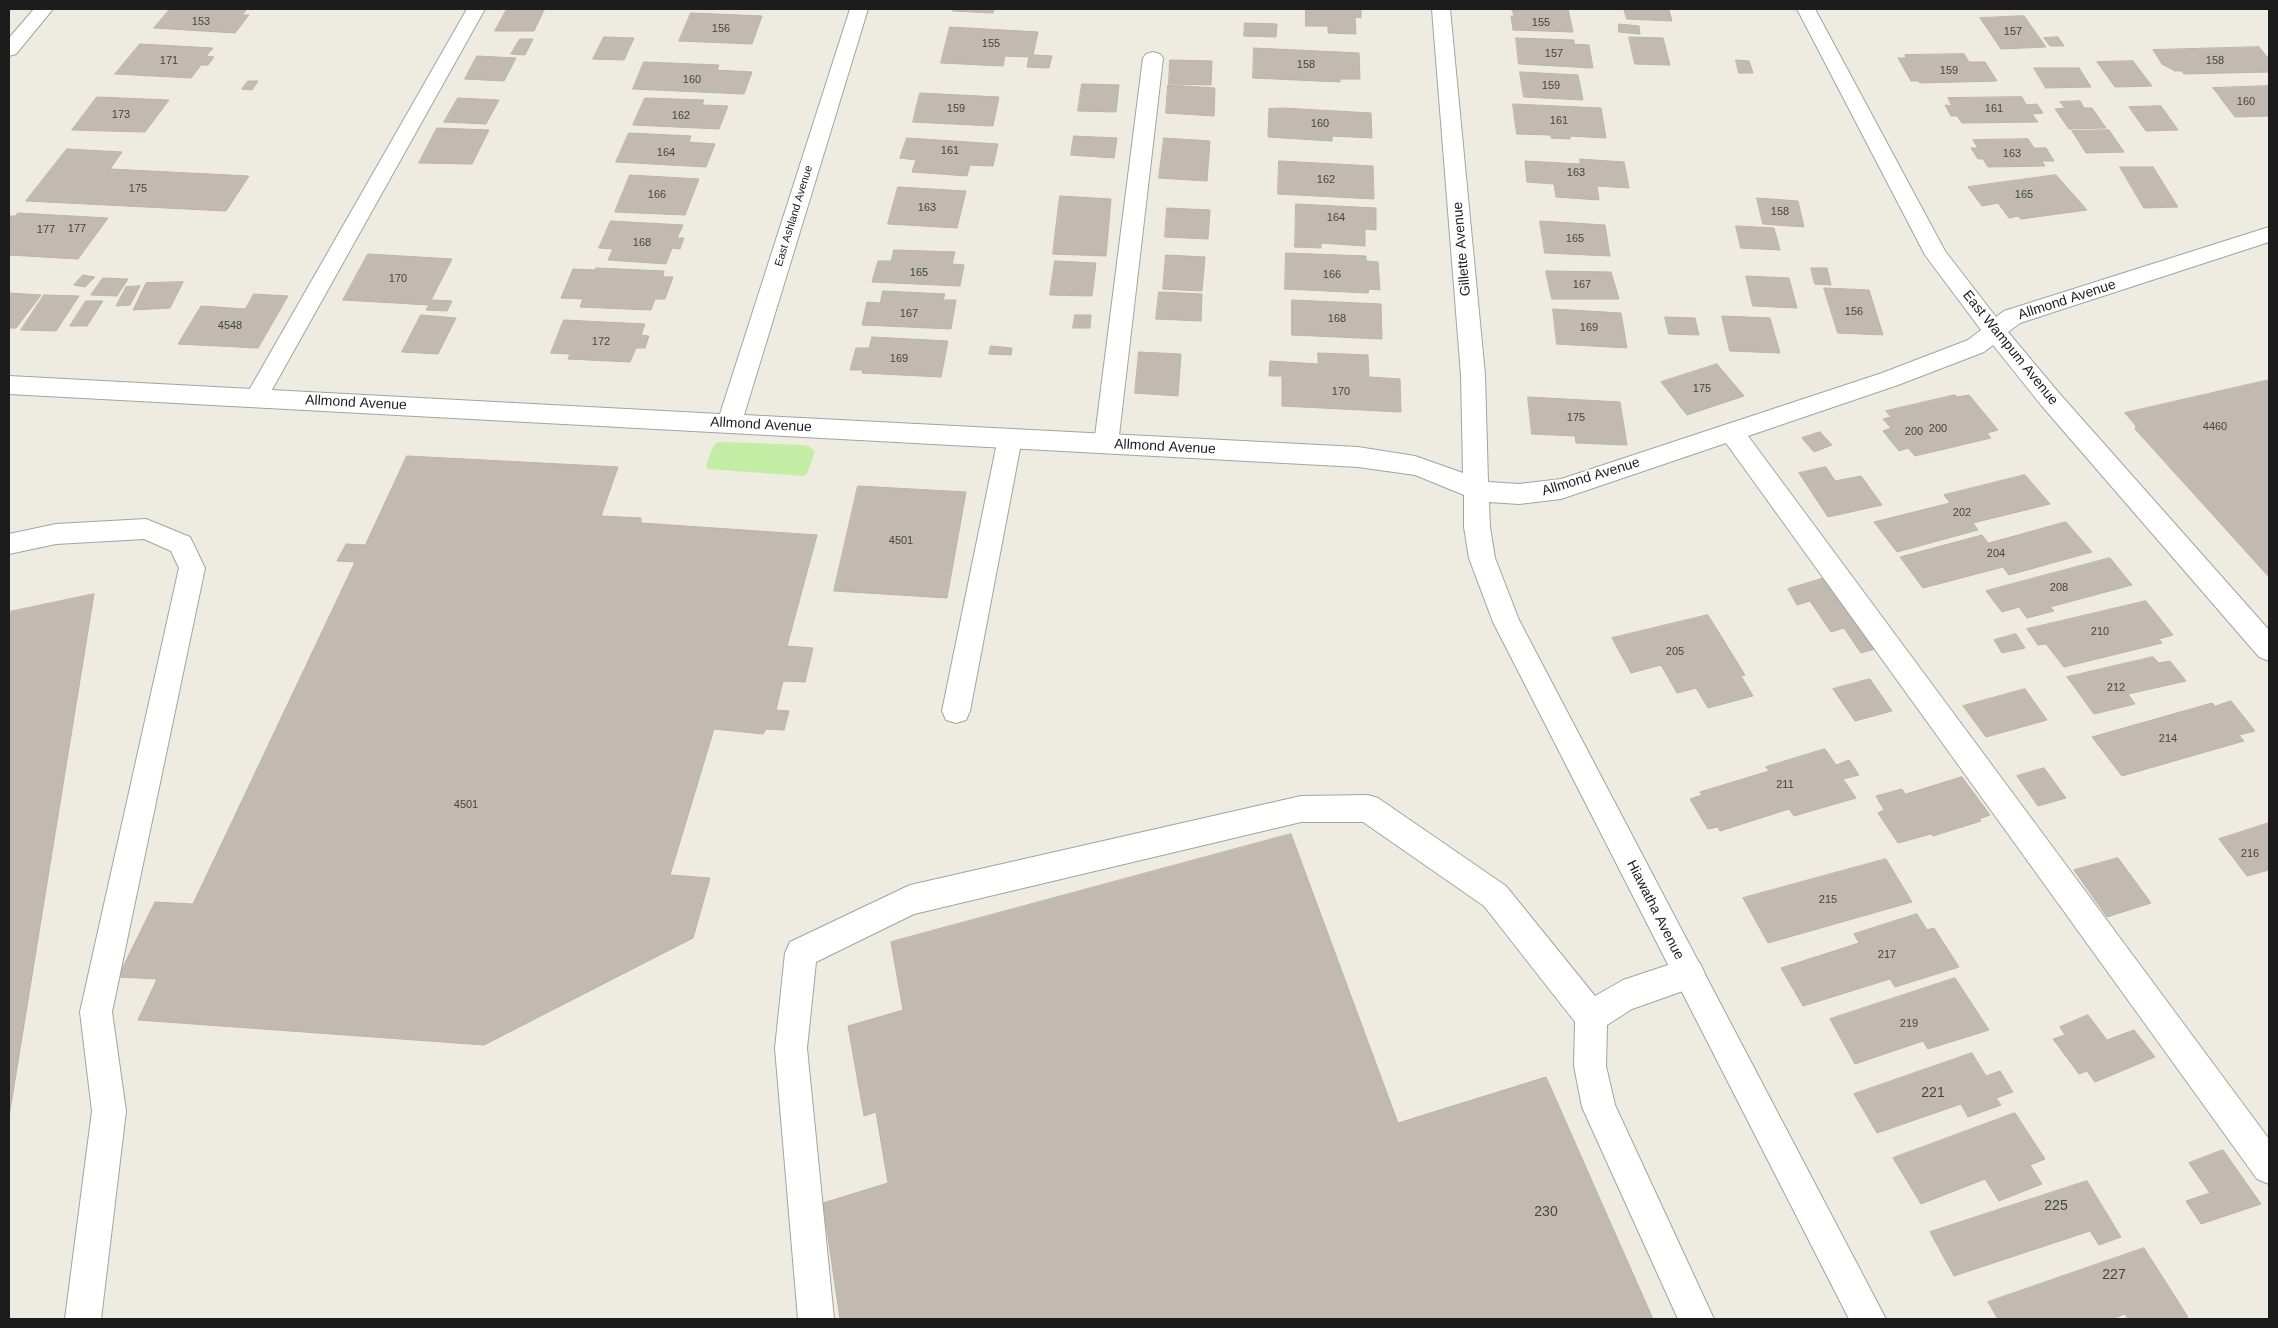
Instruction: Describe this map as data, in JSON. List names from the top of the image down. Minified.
{"streets":{"street":["East Ashland Avenue","Gillette Avenue","Allmond Avenue","East Wampum Avenue","Hiawatha Avenue"]},"crossings":[["East Ashland Avenue","Allmond Avenue"],["Gillette Avenue","Allmond Avenue"],["Gillette Avenue","Hiawatha Avenue"],["Allmond Avenue","East Wampum Avenue"],["Allmond Avenue","Hiawatha Avenue"]],"house_numbers":["153","155","156","157","155","157","171","158","158","159","160","159","160","159","161","173","162","161","160","161","164","163","163","162","175","166","165","163","158","164","177","177","165","168","165","166","170","167","156","167","168","4548","169","172","169","175","170","175","4460","200","200","202","4501","204","208","210","205","212","214","211","4501","216","215","217","219","221","225","230","227"]}
